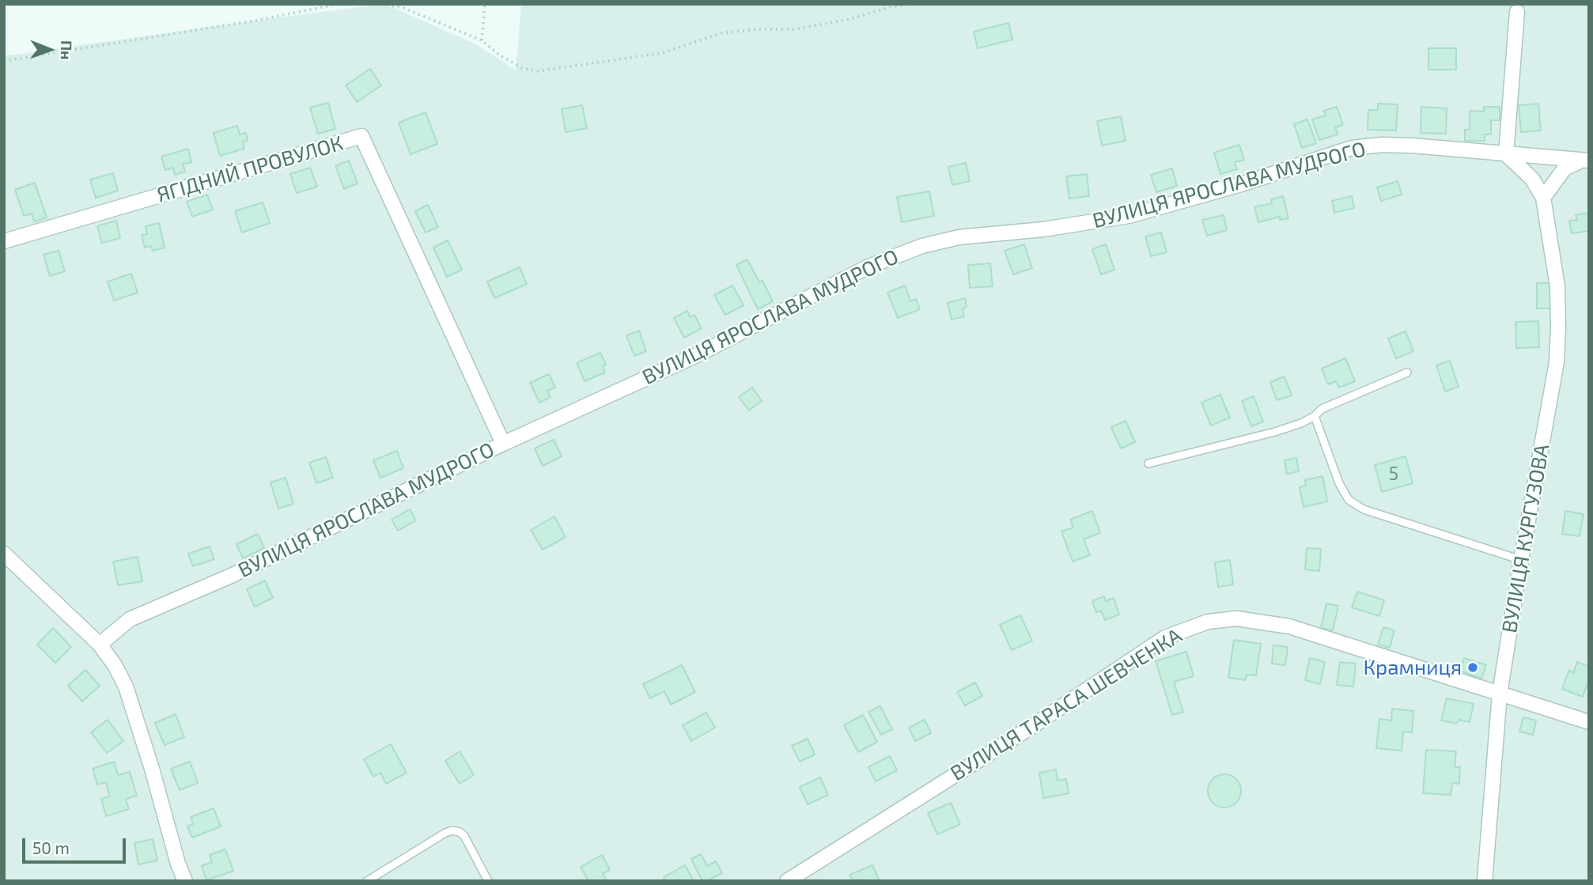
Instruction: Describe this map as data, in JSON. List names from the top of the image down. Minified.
{"streets":{"street":["ЯГІДНИЙ ПРОВУЛОК","ВУЛИЦЯ ЯРОСЛАВА МУДРОГО","ВУЛИЦЯ КУРГУЗОВА","ВУЛИЦЯ ТАРАСА ШЕВЧЕНКА"]},"crossings":[["ЯГІДНИЙ ПРОВУЛОК","ВУЛИЦЯ ЯРОСЛАВА МУДРОГО"],["ВУЛИЦЯ КУРГУЗОВА","ВУЛИЦЯ ТАРАСА ШЕВЧЕНКА"]],"places":["Крамниця"],"house_numbers":["5"],"scale_bar":"50 m","north":"right"}
